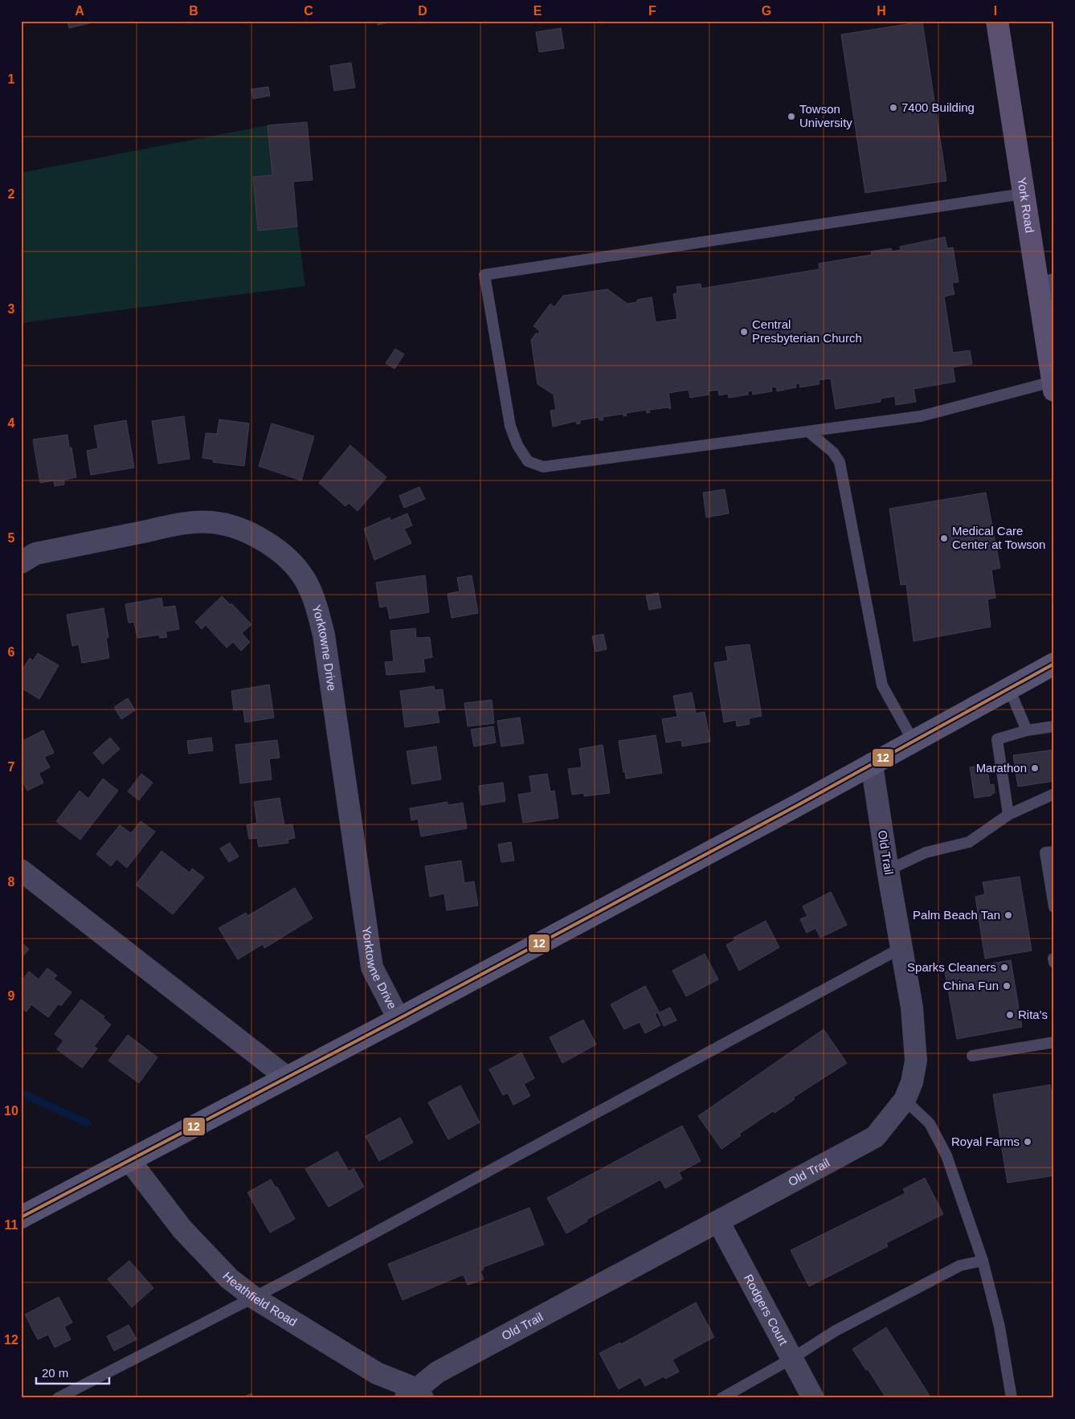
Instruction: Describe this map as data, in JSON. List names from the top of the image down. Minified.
{"streets":{"main road":["York Road"],"street":["Yorktowne Drive","Old Trail","Heathfield Road","Rodgers Court"]},"crossings":[["Old Trail","Heathfield Road"],["Old Trail","Rodgers Court"]],"places":["7400 Building","Towson University","Central Presbyterian Church","Medical Care Center at Towson","Marathon","Palm Beach Tan","Sparks Cleaners","China Fun","Rita's","Royal Farms"],"lines":["transit line 12"],"scale_bar":"20 m","grid":{"columns":["A","B","C","D","E","F","G","H","I"],"rows":["1","2","3","4","5","6","7","8","9","10","11","12"]}}
